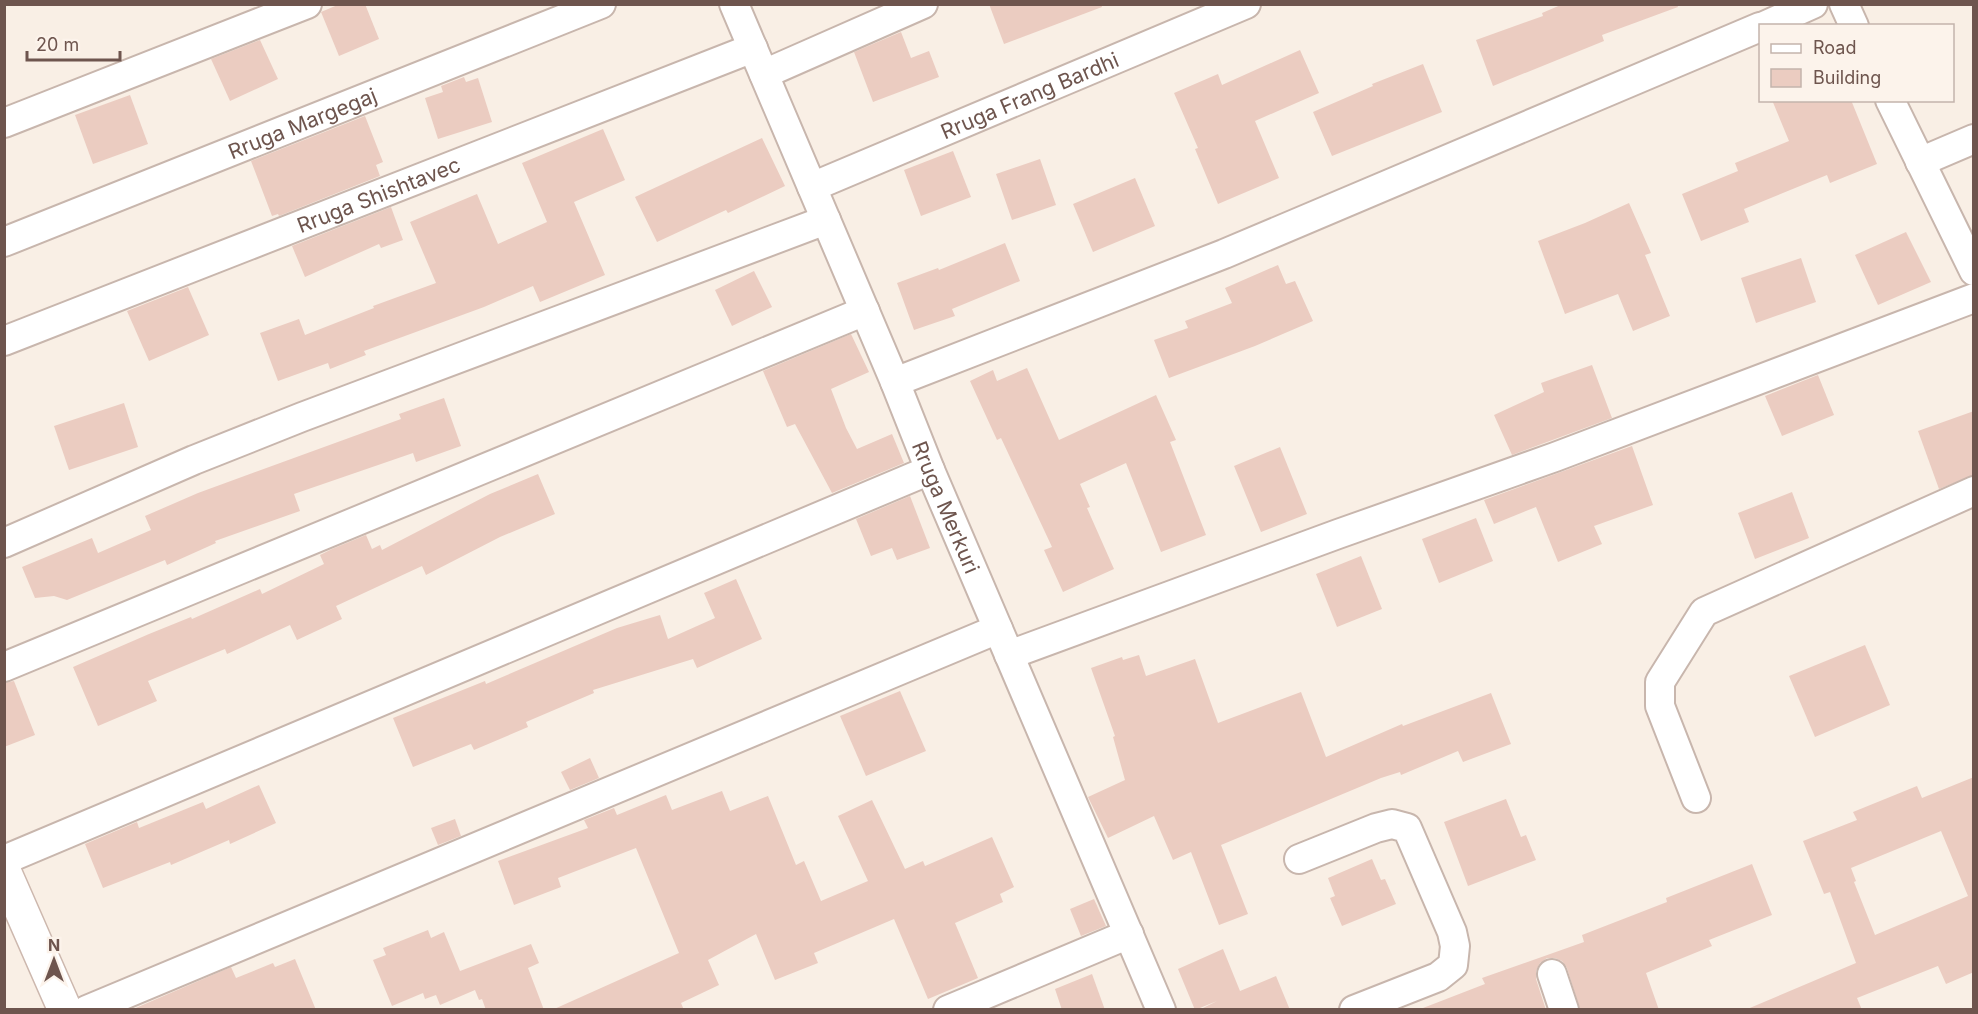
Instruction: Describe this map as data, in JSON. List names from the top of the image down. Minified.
{"streets":{"street":["Rruga Frang Bardhi","Rruga Margegaj","Rruga Shishtavec","Rruga Merkuri"]},"crossings":[["Rruga Frang Bardhi","Rruga Merkuri"],["Rruga Shishtavec","Rruga Merkuri"]],"legend":["Road","Building"],"scale_bar":"20 m","north":"top"}
